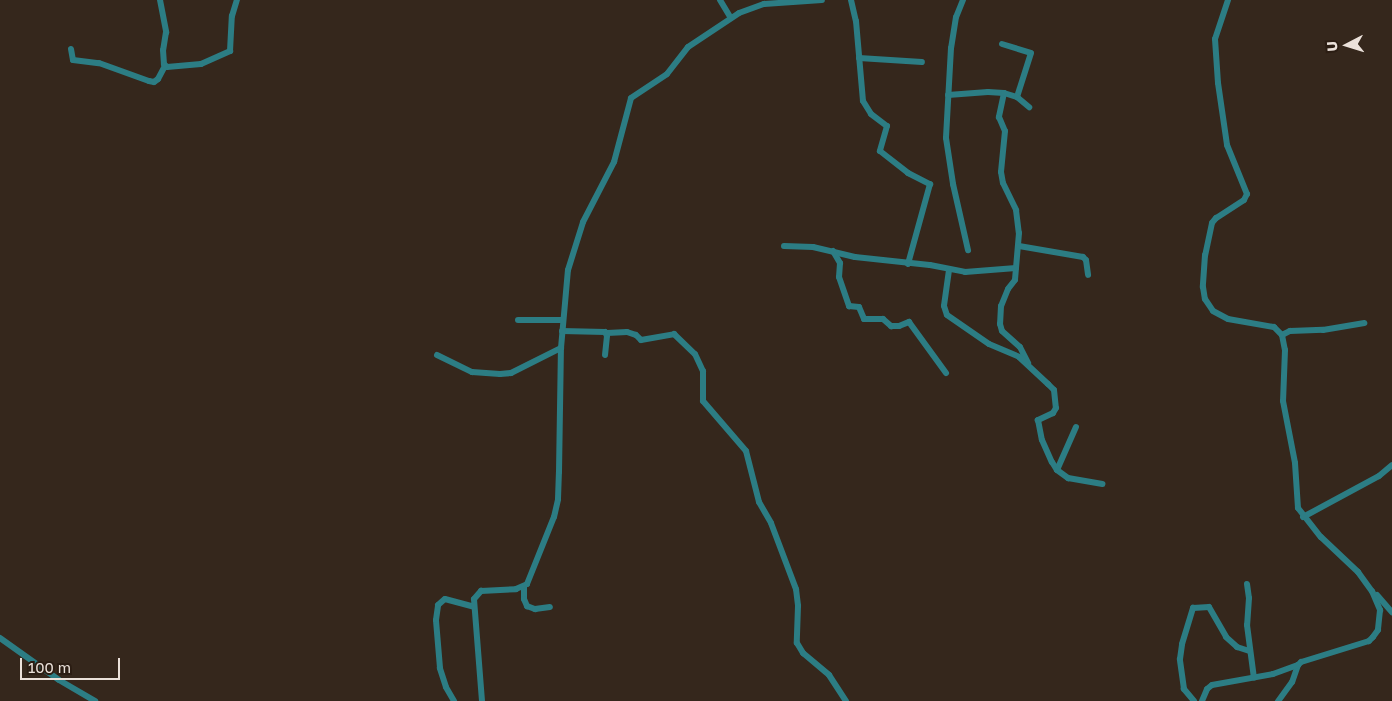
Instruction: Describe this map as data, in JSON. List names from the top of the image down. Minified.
{"scale_bar":"100 m","north":"left"}
